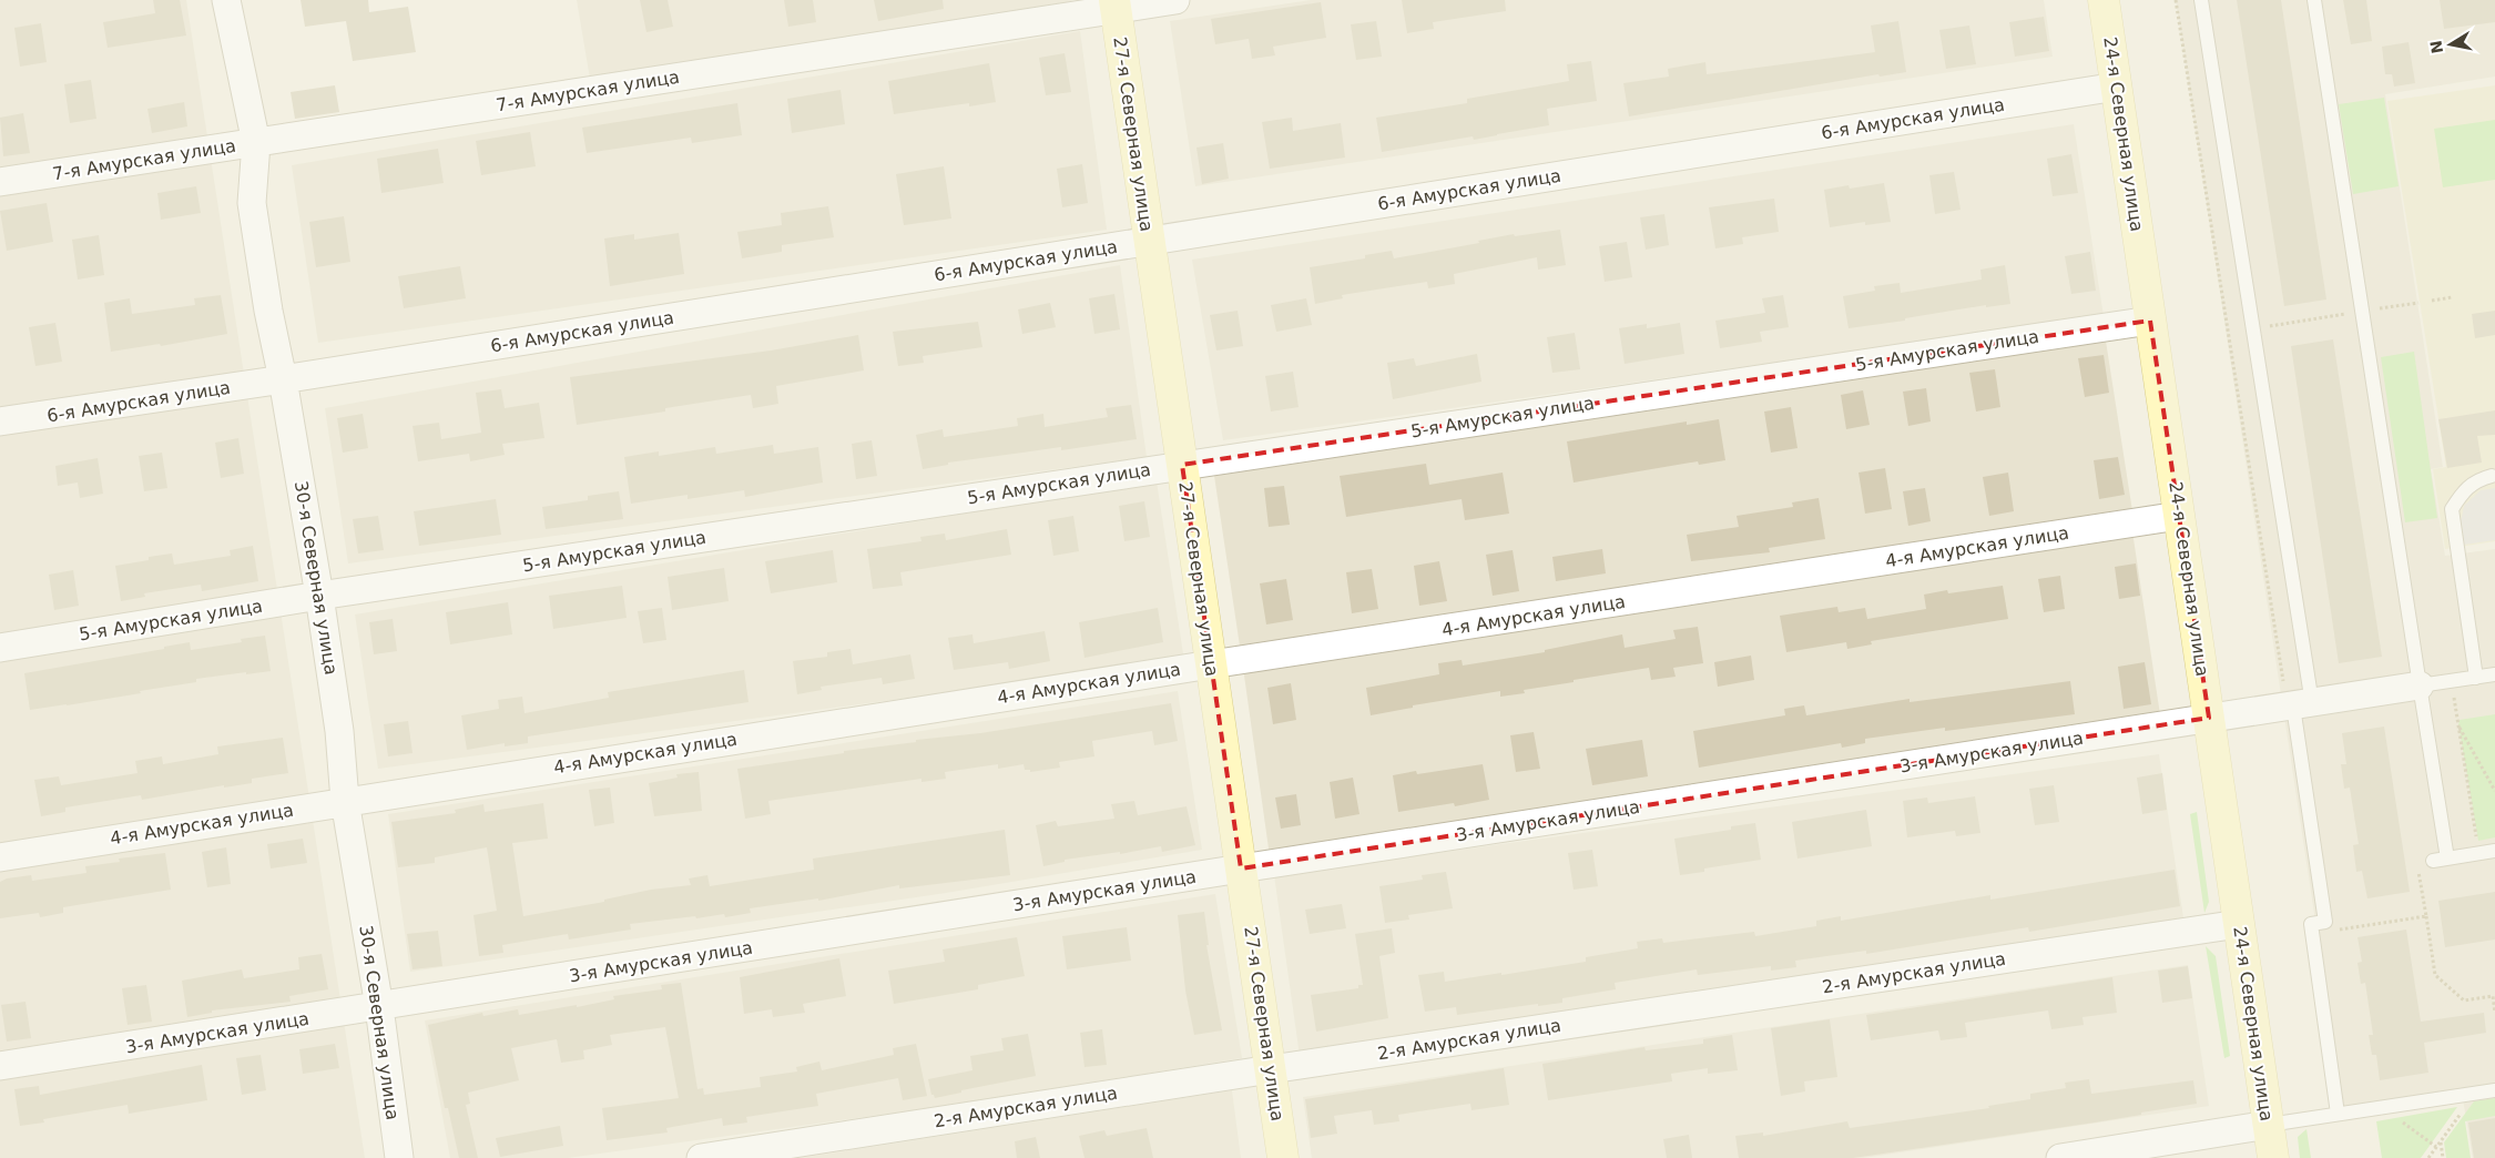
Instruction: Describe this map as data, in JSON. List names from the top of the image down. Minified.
{"streets":{"main road":["27-я Северная улица","24-я Северная улица"],"street":["7-я Амурская улица","6-я Амурская улица","5-я Амурская улица","4-я Амурская улица","30-я Северная улица","3-я Амурская улица","2-я Амурская улица"]},"crossings":[["7-я Амурская улица","27-я Северная улица"],["7-я Амурская улица","30-я Северная улица"],["6-я Амурская улица","27-я Северная улица"],["6-я Амурская улица","24-я Северная улица"],["6-я Амурская улица","30-я Северная улица"],["27-я Северная улица","5-я Амурская улица"],["27-я Северная улица","4-я Амурская улица"],["27-я Северная улица","3-я Амурская улица"],["27-я Северная улица","2-я Амурская улица"],["24-я Северная улица","5-я Амурская улица"],["24-я Северная улица","4-я Амурская улица"],["24-я Северная улица","3-я Амурская улица"],["24-я Северная улица","2-я Амурская улица"],["5-я Амурская улица","30-я Северная улица"],["4-я Амурская улица","30-я Северная улица"],["30-я Северная улица","3-я Амурская улица"]],"north":"left"}
